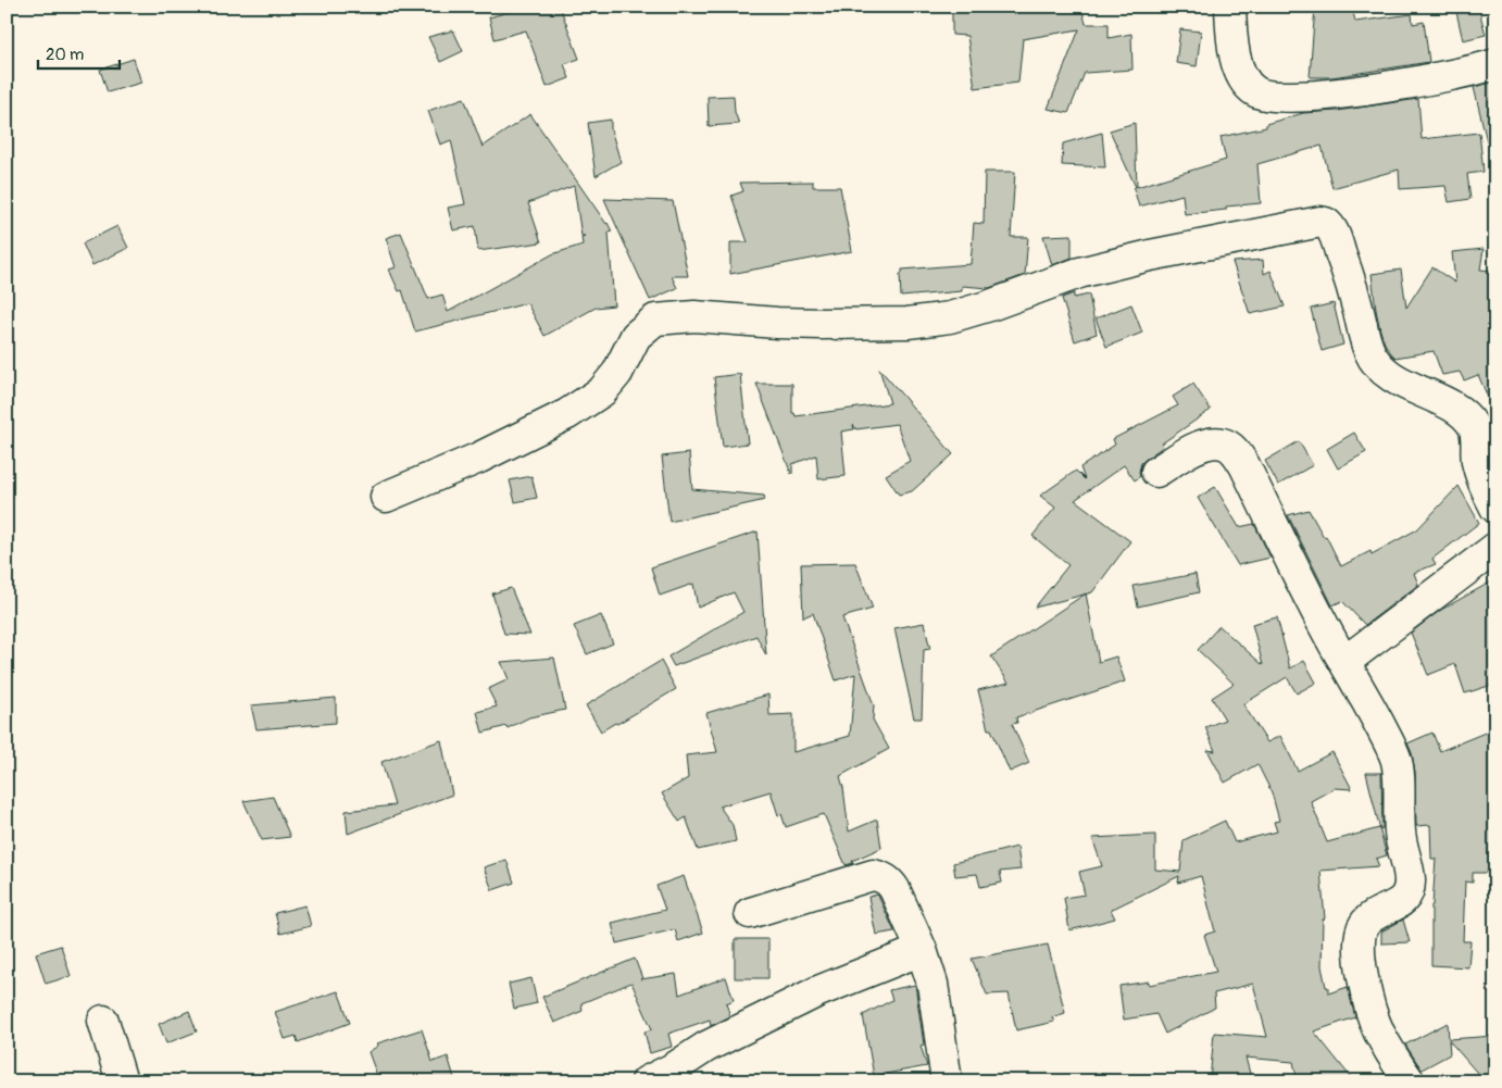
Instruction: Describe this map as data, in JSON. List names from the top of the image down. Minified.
{"scale_bar":"20 m"}
